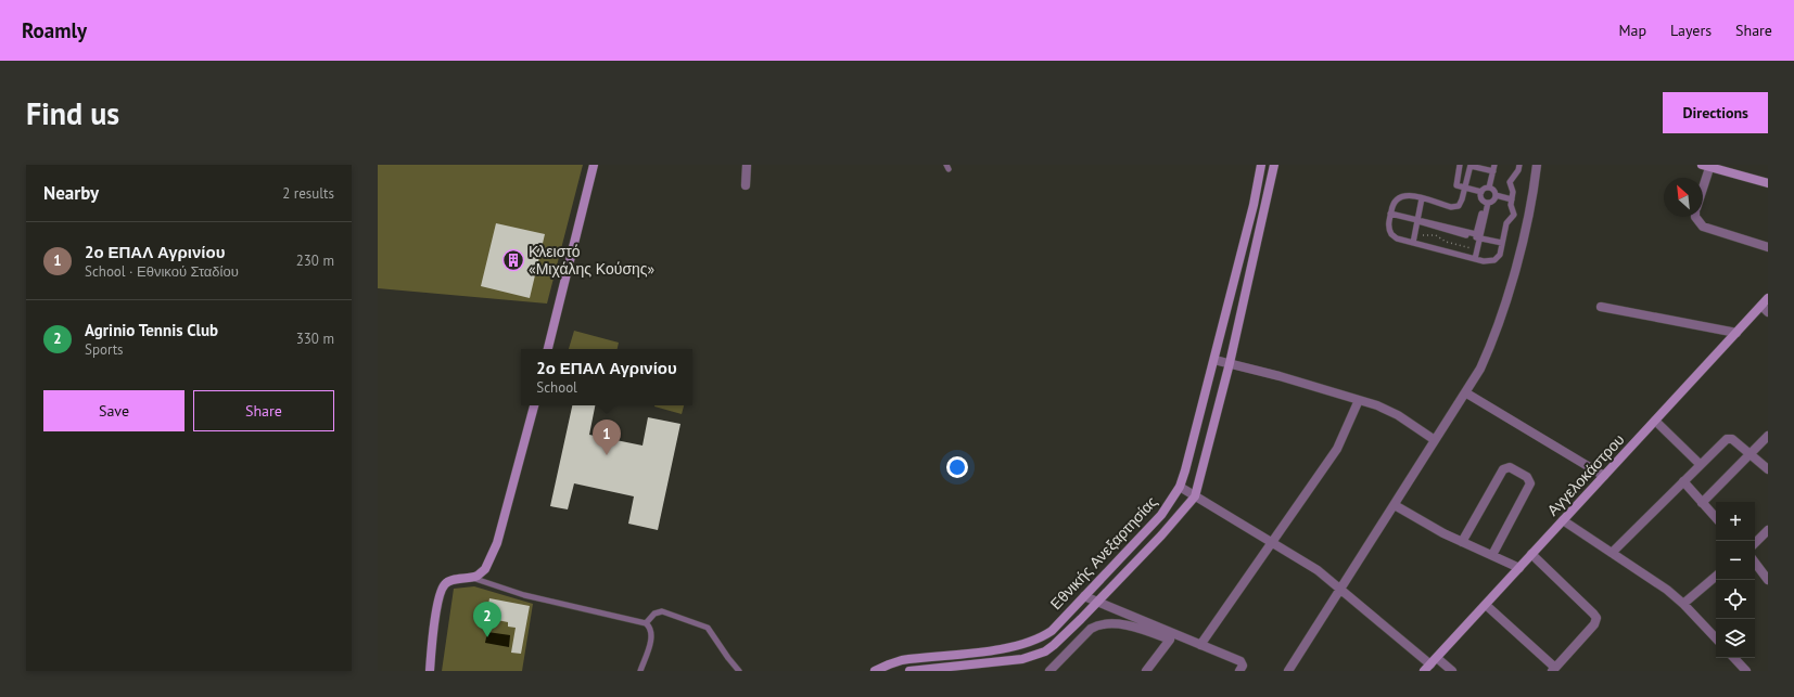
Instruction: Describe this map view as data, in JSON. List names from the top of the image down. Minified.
{"streets":{"street":["Αγγελοκάστρου","Εθνικής Ανεξαρτησίας"]},"places":{"building":["Κλειστό «Μιχάλης Κούσης»"]},"north":"top left","page":{"header":"Roamly","nav":["Map","Layers","Share"],"buttons":["Directions",["Save","Share"]],"title":"Find us","heading":["Nearby","2 results"],"list":[{"mark":"1","name":"2ο ΕΠΑΛ Αγρινίου","note":"School · Εθνικού Σταδίου","value":"230 m"},{"mark":"2","name":"Agrinio Tennis Club","note":"Sports","value":"330 m"}],"popup":["2ο ΕΠΑΛ Αγρινίου","School"],"pins":["1","2"],"map_buttons":["+","−"]}}
